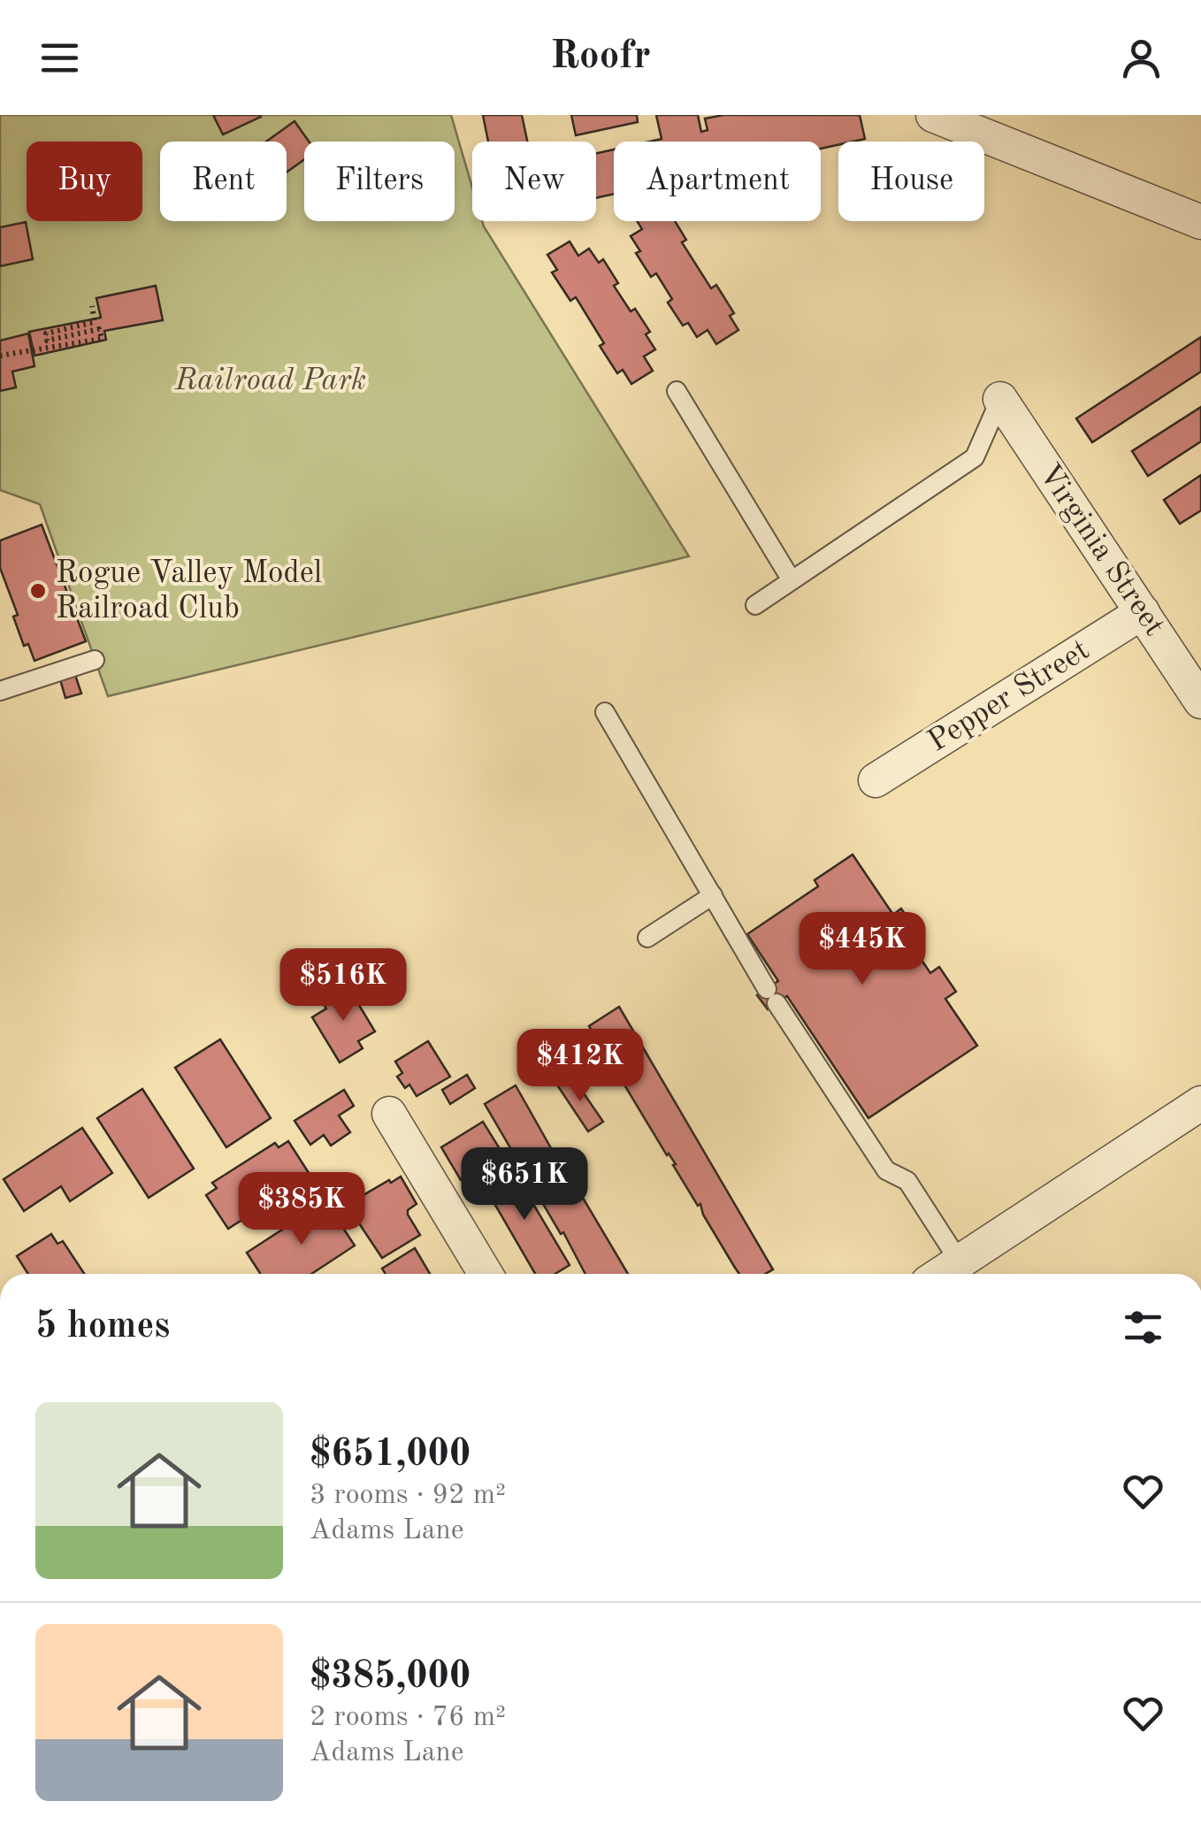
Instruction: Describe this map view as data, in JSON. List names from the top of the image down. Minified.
{"streets":{"street":["Virginia Street","Pepper Street"]},"crossings":[["Virginia Street","Pepper Street"]],"parks":["Railroad Park"],"places":["Rogue Valley Model Railroad Club"],"page":{"header":"Roofr","chip":["Buy","Rent","Filters","New","Apartment","House"],"price":["$445K","$516K","$412K","$651K","$385K"],"heading":"5 homes","list":[{"name":"$651,000","note":"3 rooms · 92 m² · Adams Lane"},{"name":"$385,000","note":"2 rooms · 76 m² · Adams Lane"}]}}
